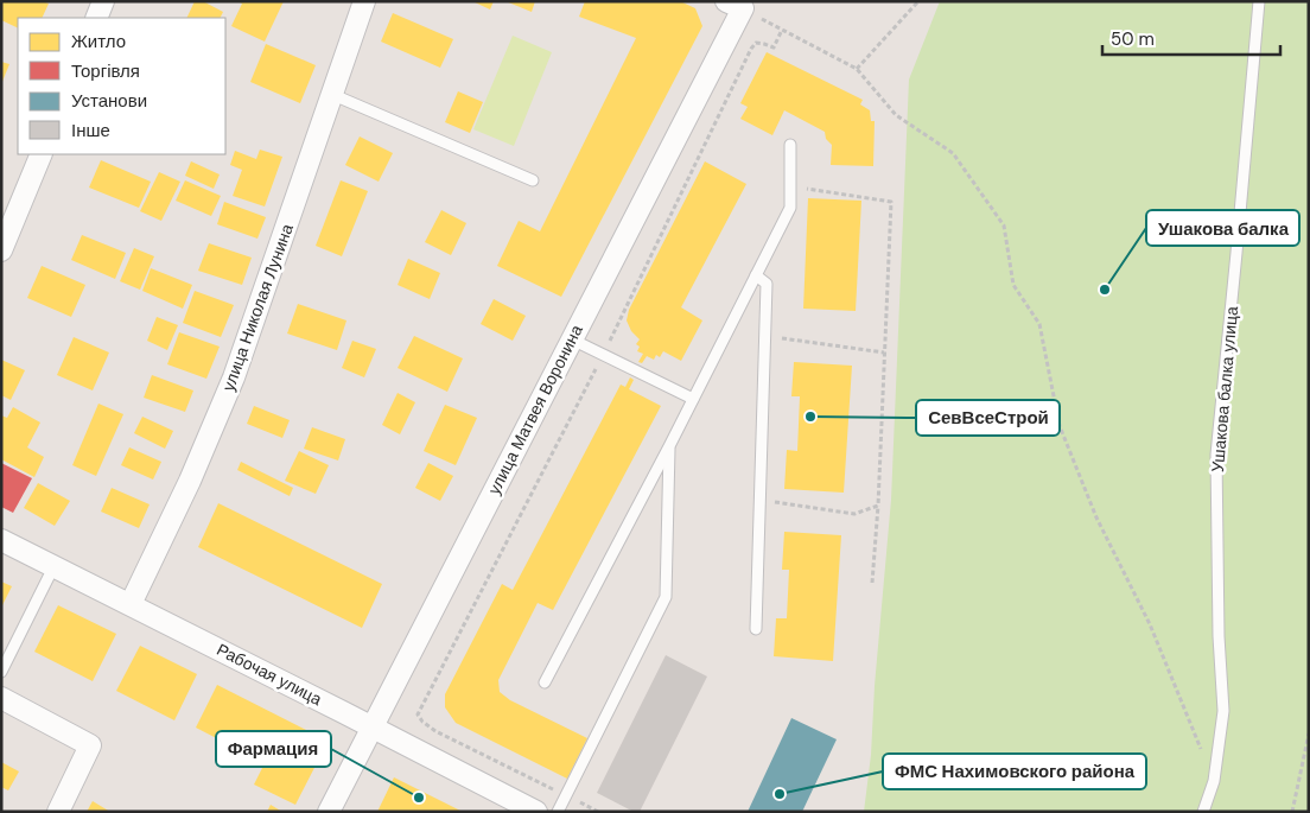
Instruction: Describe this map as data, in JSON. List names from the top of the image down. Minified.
{"streets":{"street":["улица Николая Лунина","улица Матвея Воронина","Рабочая улица"],"lane":["Ушакова балка улица"]},"crossings":[["улица Николая Лунина","Рабочая улица"],["улица Матвея Воронина","Рабочая улица"]],"places":["Ушакова балка","СевВсеСтрой","ФМС Нахимовского района","Фармация"],"legend":["Житло","Торгівля","Установи","Інше"],"scale_bar":"50 m"}
